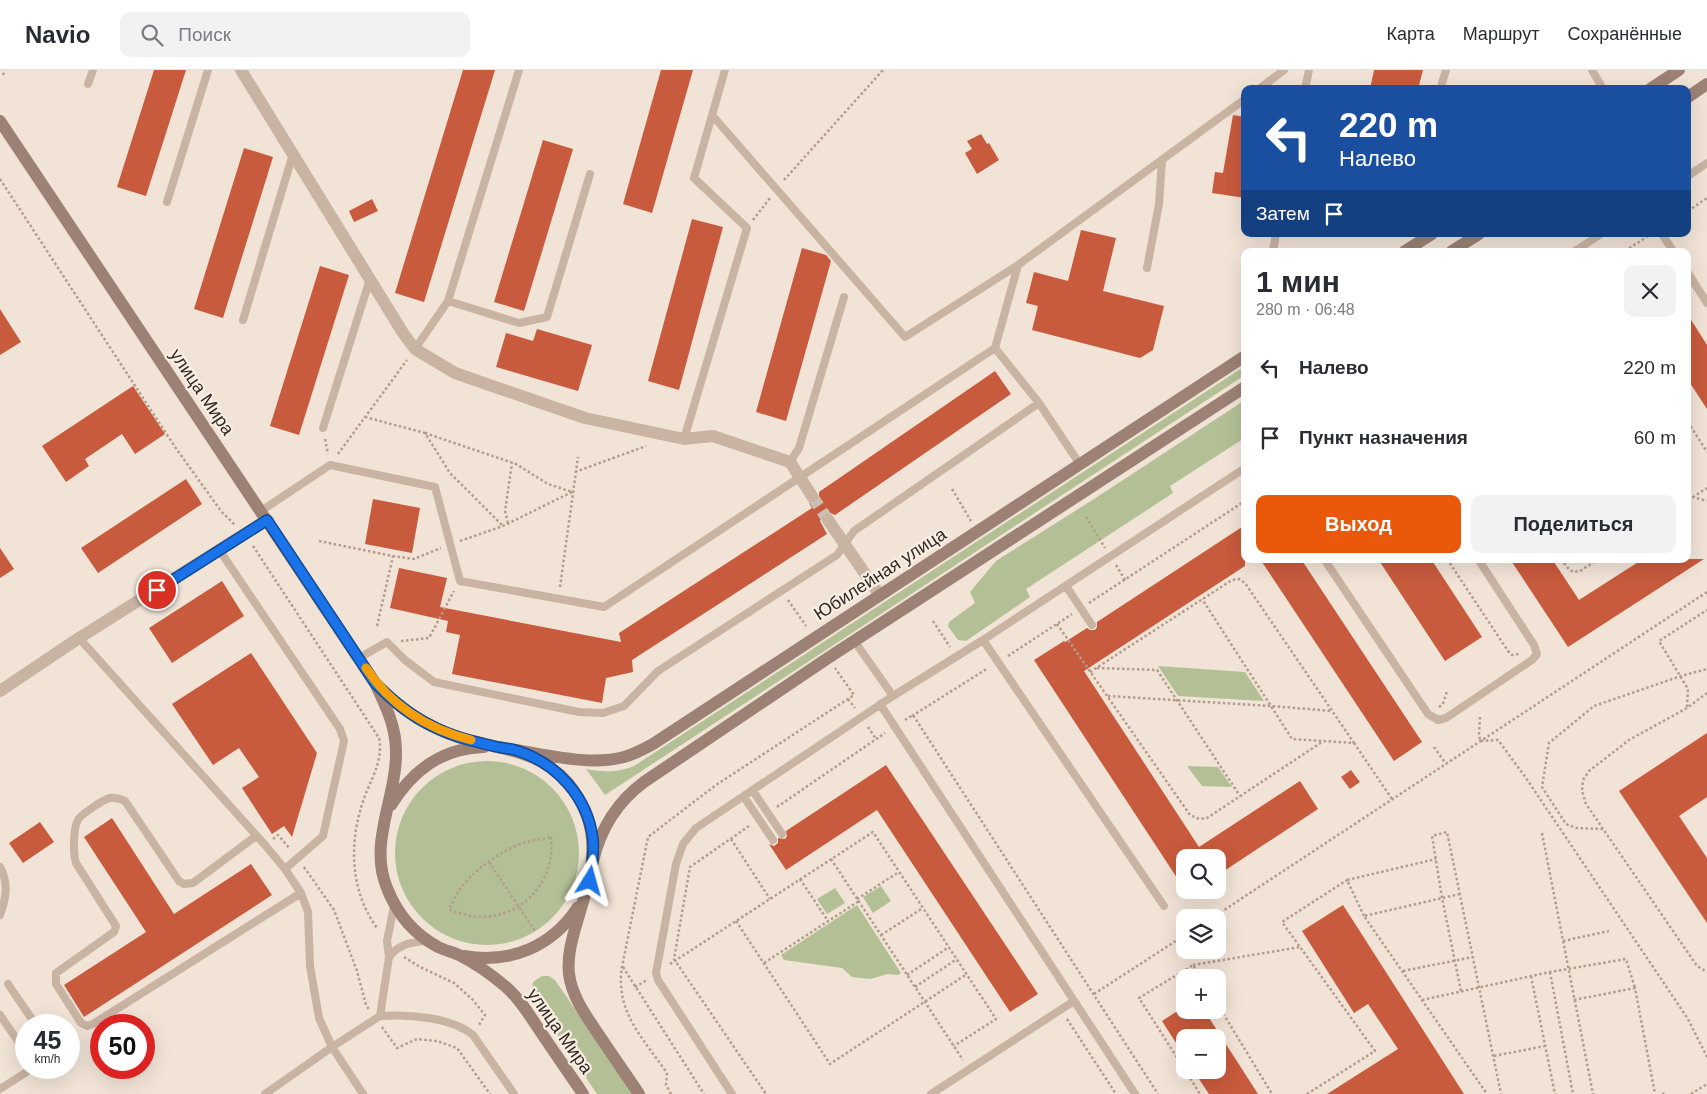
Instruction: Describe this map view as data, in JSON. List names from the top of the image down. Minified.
{"streets":{"main road":["улица Мира","Юбилейная улица"]},"crossings":[["улица Мира","Юбилейная улица"]],"page":{"header":"Navio","search":"Поиск","nav":["Карта","Маршрут","Сохранённые"],"turn":["220 m","Налево"],"then":"Затем","heading":["1 мин","280 m · 06:48"],"list":[{"name":"Налево","value":"220 m"},{"name":"Пункт назначения","value":"60 m"}],"buttons":["Выход","Поделиться"],"map_buttons":["+","−"],"speed":"45 km/h","limit":"50"}}
